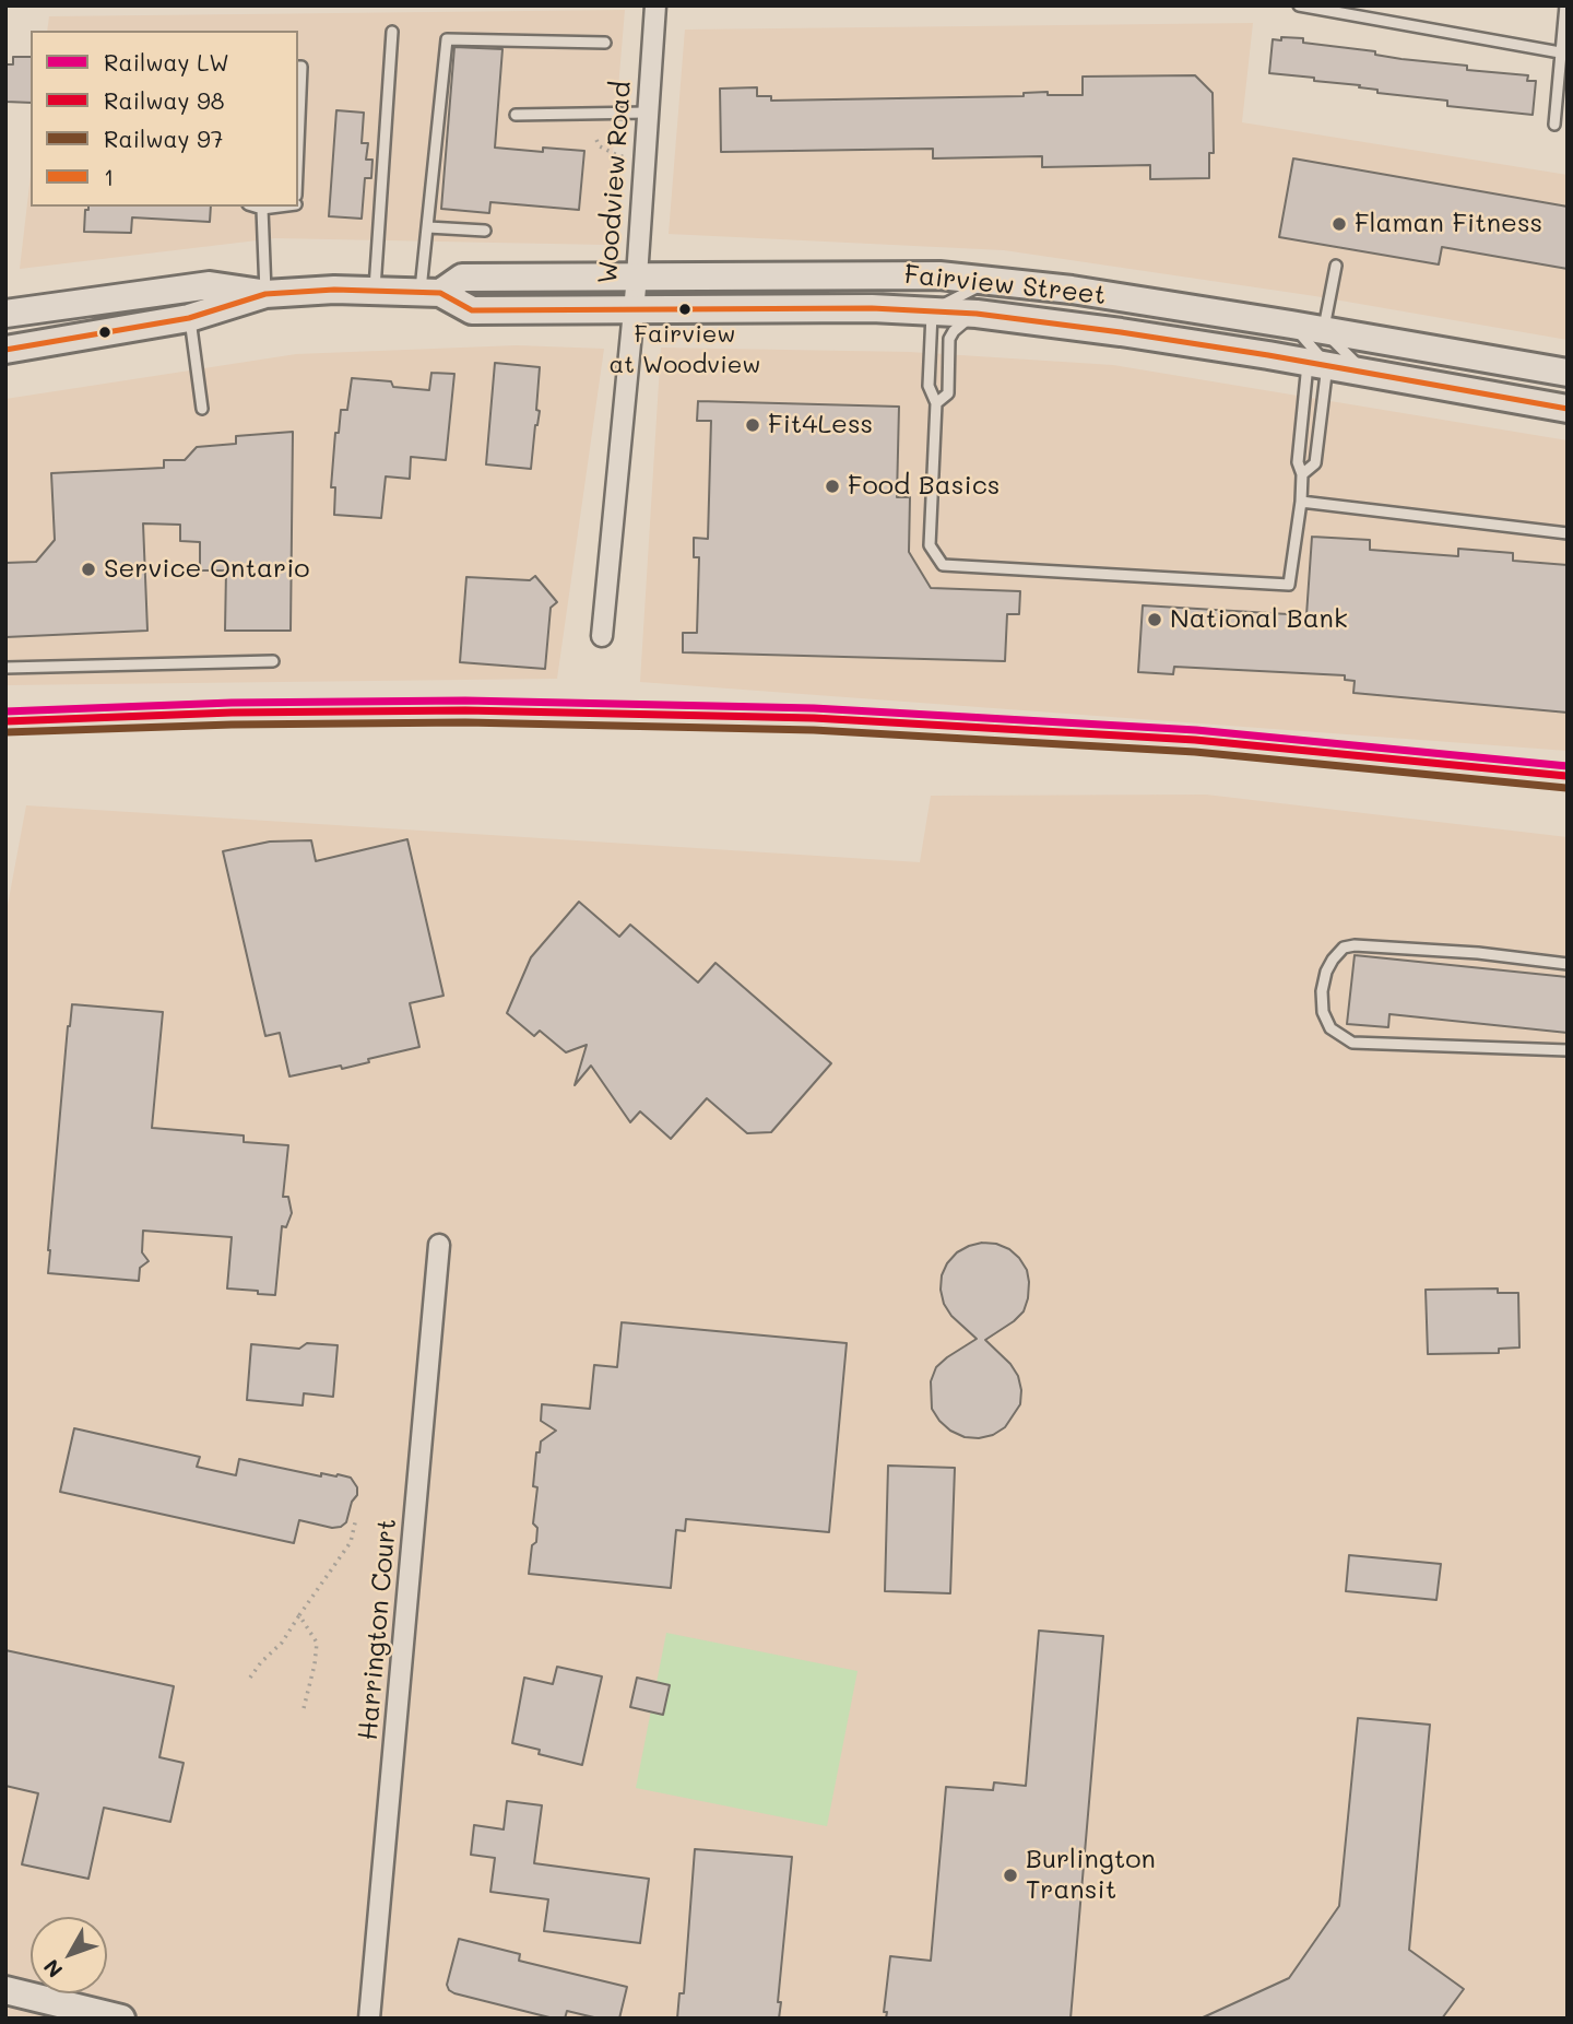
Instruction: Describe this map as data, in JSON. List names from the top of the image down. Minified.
{"streets":{"main road":["Fairview Street"],"street":["Woodview Road","Harrington Court"]},"crossings":[["Woodview Road","Fairview Street"]],"places":["Flaman Fitness","Fairview at Woodview","Fit4Less","Food Basics","Service Ontario","National Bank","Burlington Transit"],"lines":["transit line 1","rail line LW","rail line 98","rail line 97"],"legend":["Railway LW","Railway 98","Railway 97","1"],"north":"bottom left"}
